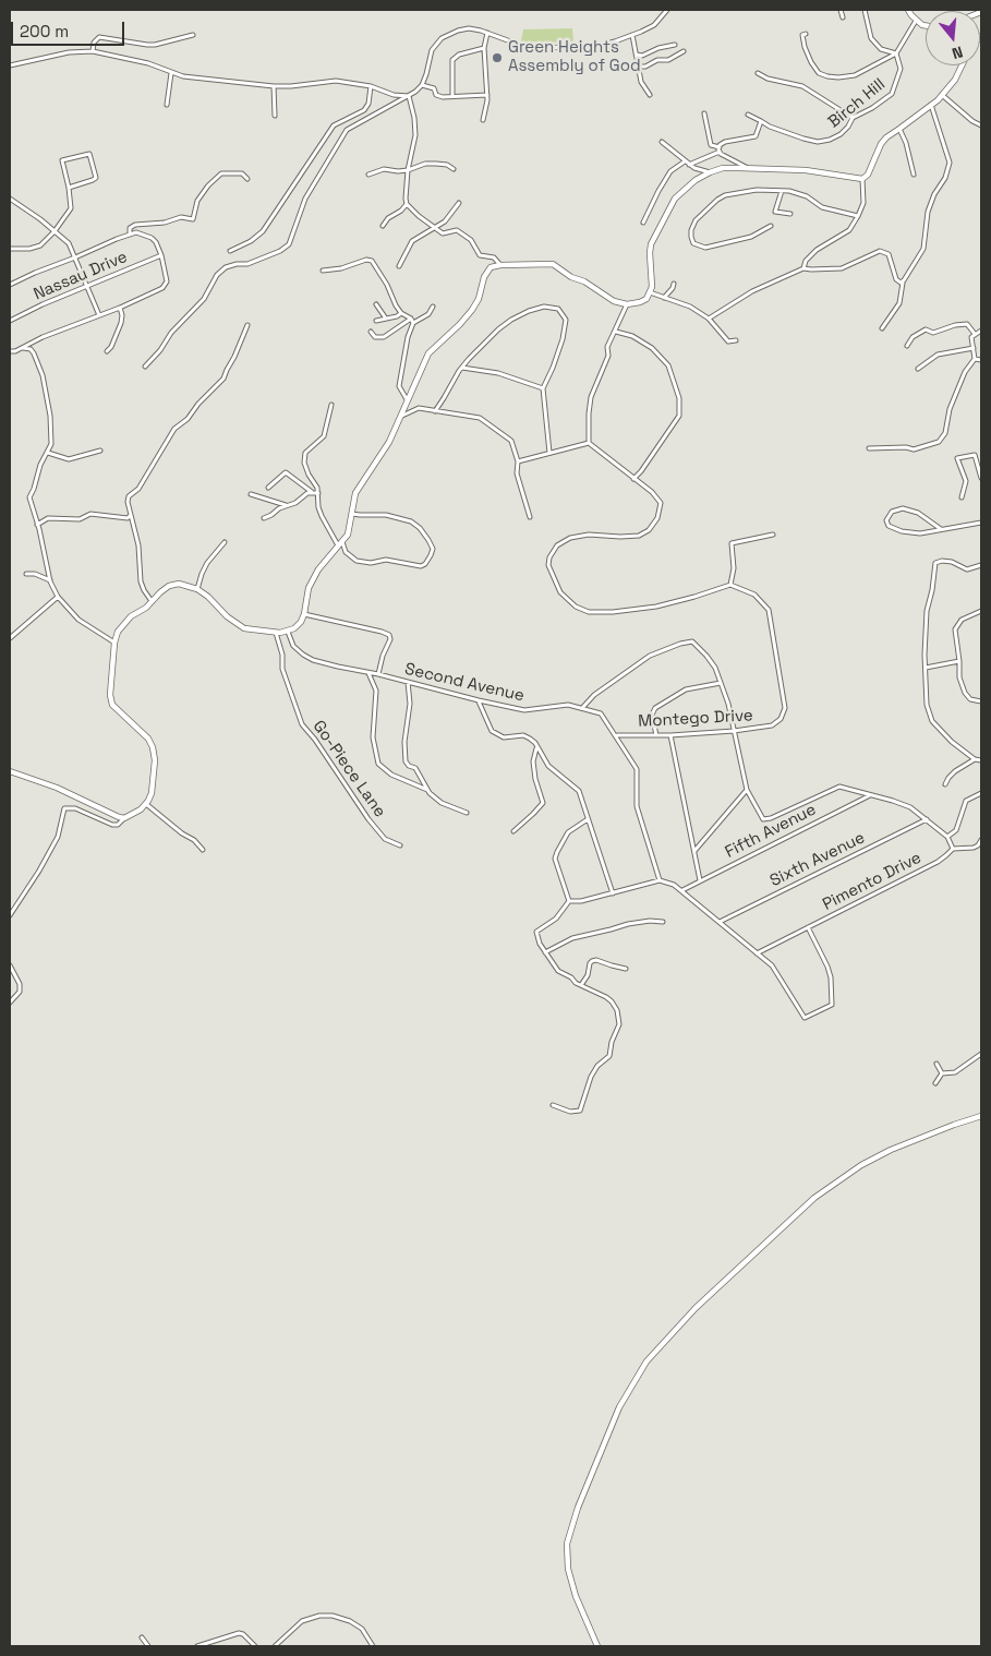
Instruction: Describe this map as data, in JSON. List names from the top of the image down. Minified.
{"streets":{"street":["Birch Hill","Nassau Drive","Second Avenue","Montego Drive","Go-Piece Lane","Fifth Avenue","Sixth Avenue","Pimento Drive"]},"crossings":[["Second Avenue","Montego Drive"]],"places":["Green Heights Assembly of God"],"scale_bar":"200 m","north":"bottom"}
